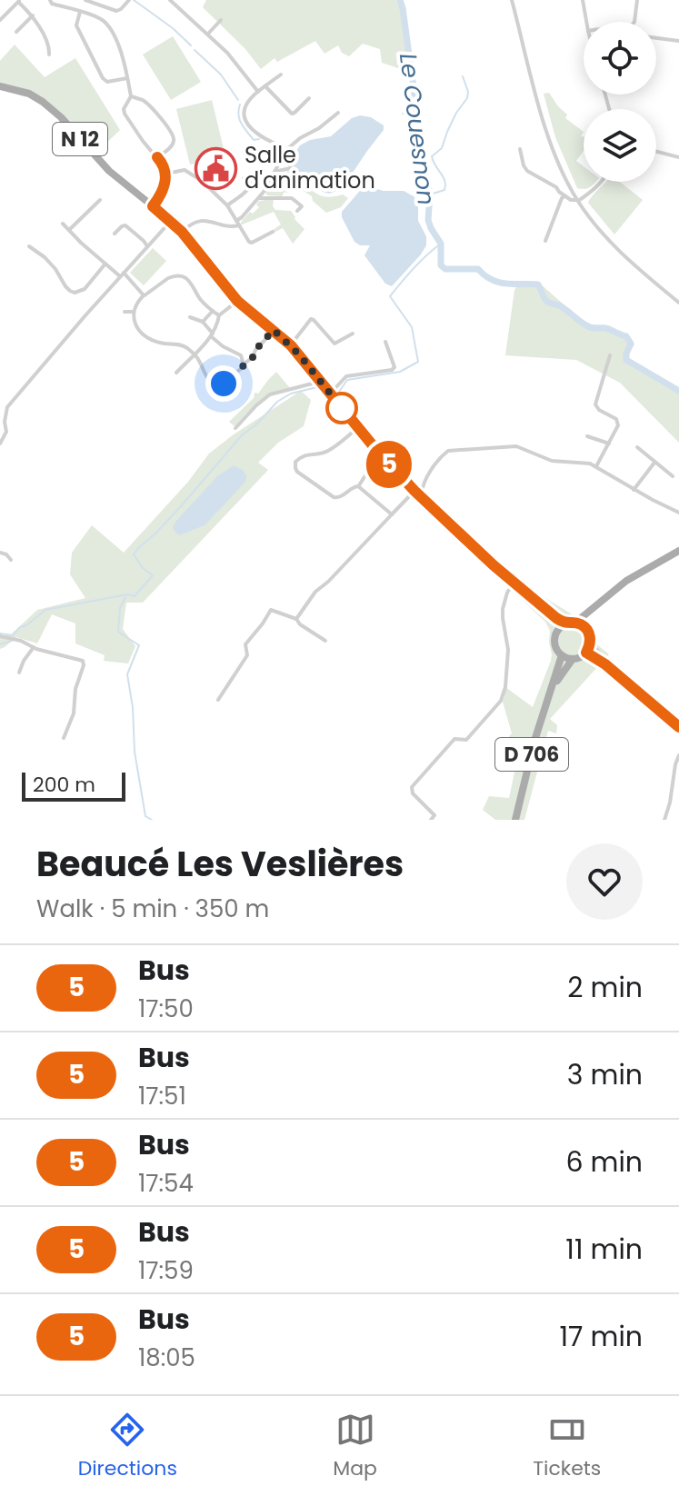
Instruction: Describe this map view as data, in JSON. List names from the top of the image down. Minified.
{"streets":{"main road":["N 12","D 706"]},"crossings":[["N 12","D 706"]],"water":["Le Couesnon"],"places":{"public building":["Salle d'animation"]},"lines":["bus line 5"],"scale_bar":"200 m","page":{"on_map":"5","scale":"200 m","heading":["Beaucé Les Veslières","Walk · 5 min · 350 m"],"list":[{"mark":"5","name":"Bus","note":"17:50","value":"2 min"},{"mark":"5","name":"Bus","note":"17:51","value":"3 min"},{"mark":"5","name":"Bus","note":"17:54","value":"6 min"},{"mark":"5","name":"Bus","note":"17:59","value":"11 min"},{"mark":"5","name":"Bus","note":"18:05","value":"17 min"}],"tabs":["Directions","Map","Tickets"]}}
